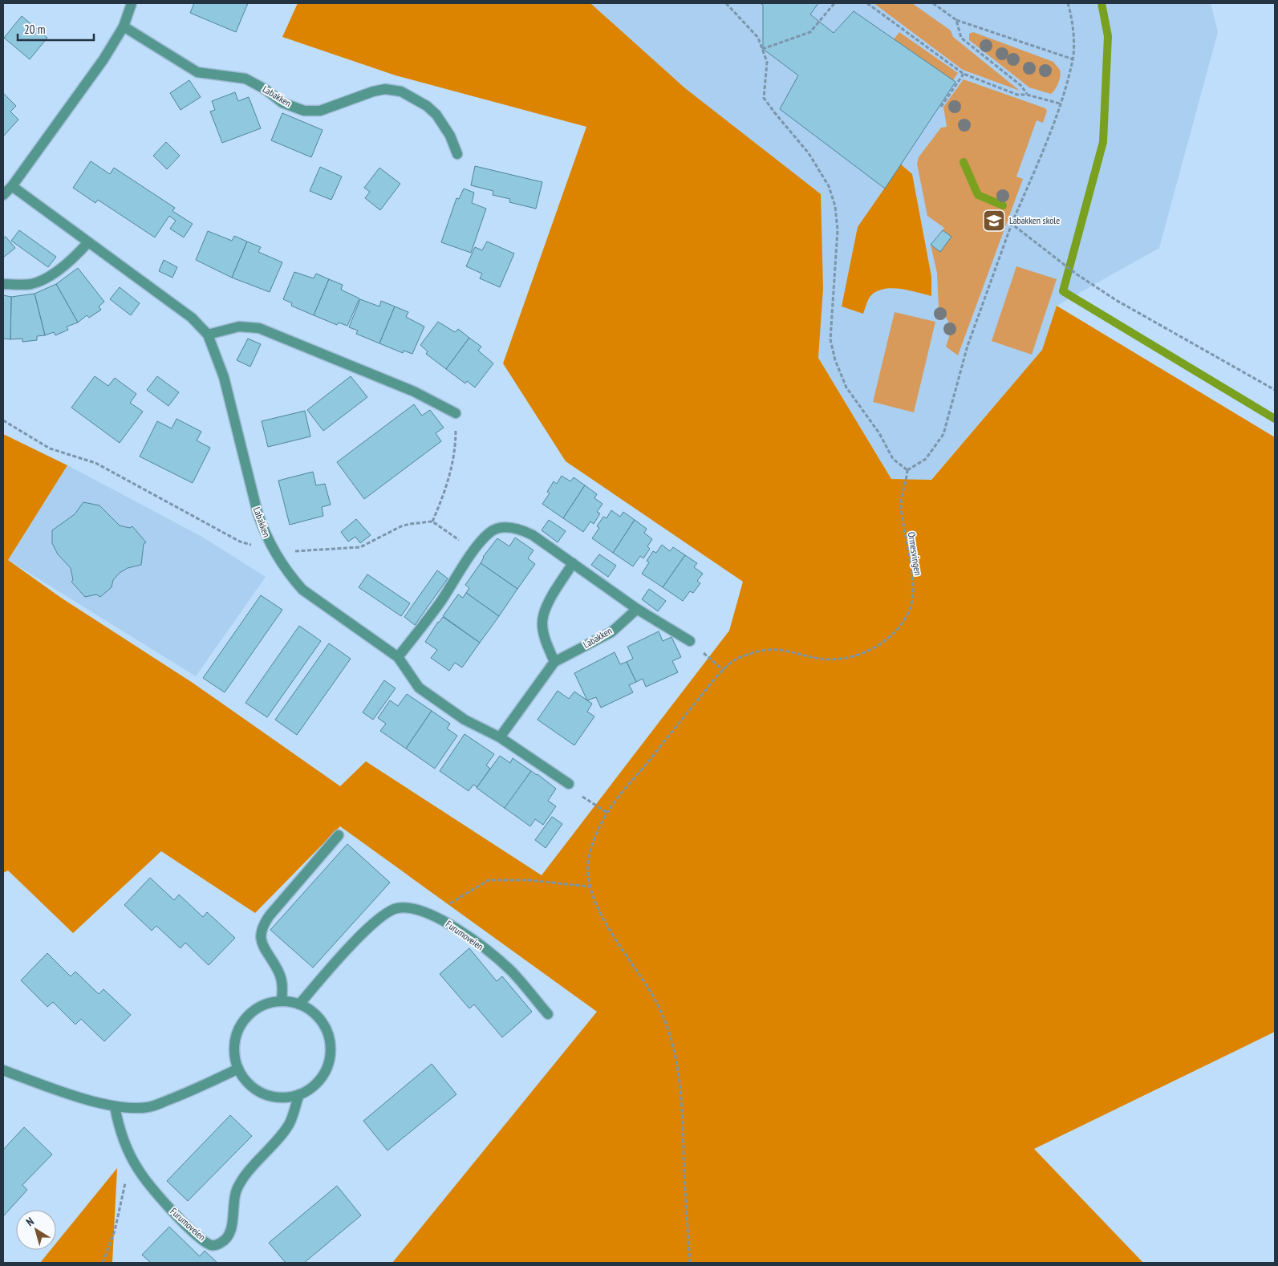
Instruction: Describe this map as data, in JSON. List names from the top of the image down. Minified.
{"streets":{"street":["Labakken","Furumoveien"],"path":["Ormesvingen"]},"places":{"school or university":["Labakken skole"]},"scale_bar":"20 m","north":"top left"}
